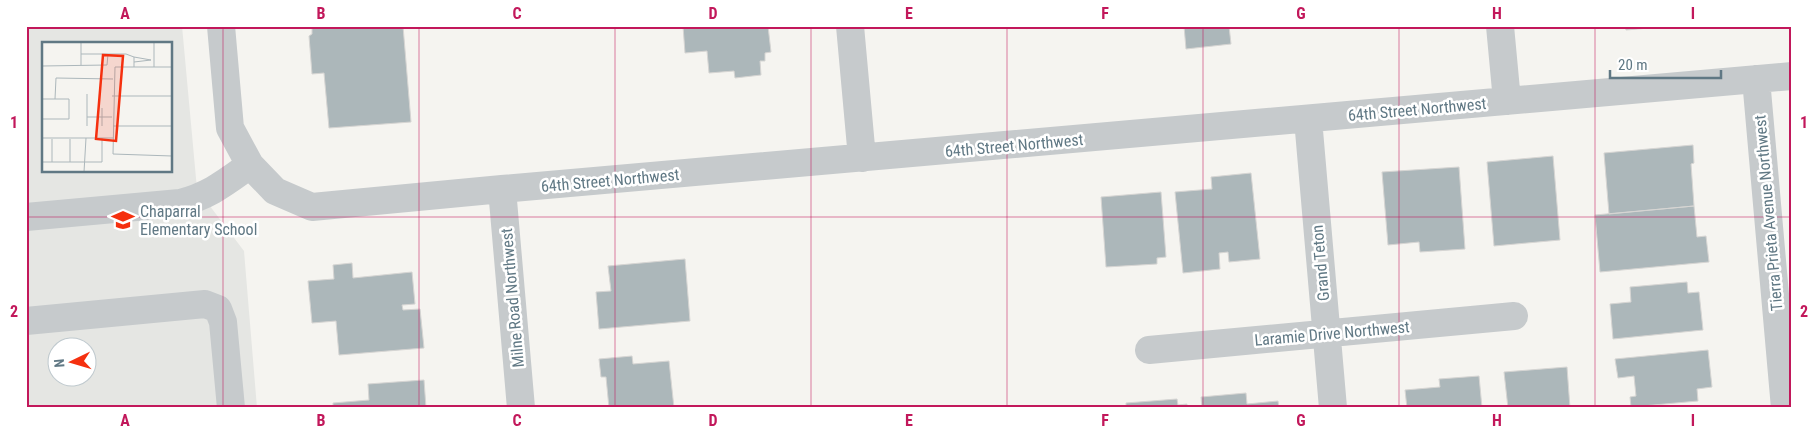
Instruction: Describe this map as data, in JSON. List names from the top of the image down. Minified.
{"streets":{"street":["64th Street Northwest","Tierra Prieta Avenue Northwest","Grand Teton","Milne Road Northwest","Laramie Drive Northwest"]},"crossings":[["64th Street Northwest","Tierra Prieta Avenue Northwest"],["64th Street Northwest","Grand Teton"],["64th Street Northwest","Milne Road Northwest"],["Grand Teton","Laramie Drive Northwest"]],"places":{"school or university":["Chaparral Elementary School"]},"scale_bar":"20 m","north":"left","grid":{"columns":["A","B","C","D","E","F","G","H","I"],"rows":["1","2"]}}
